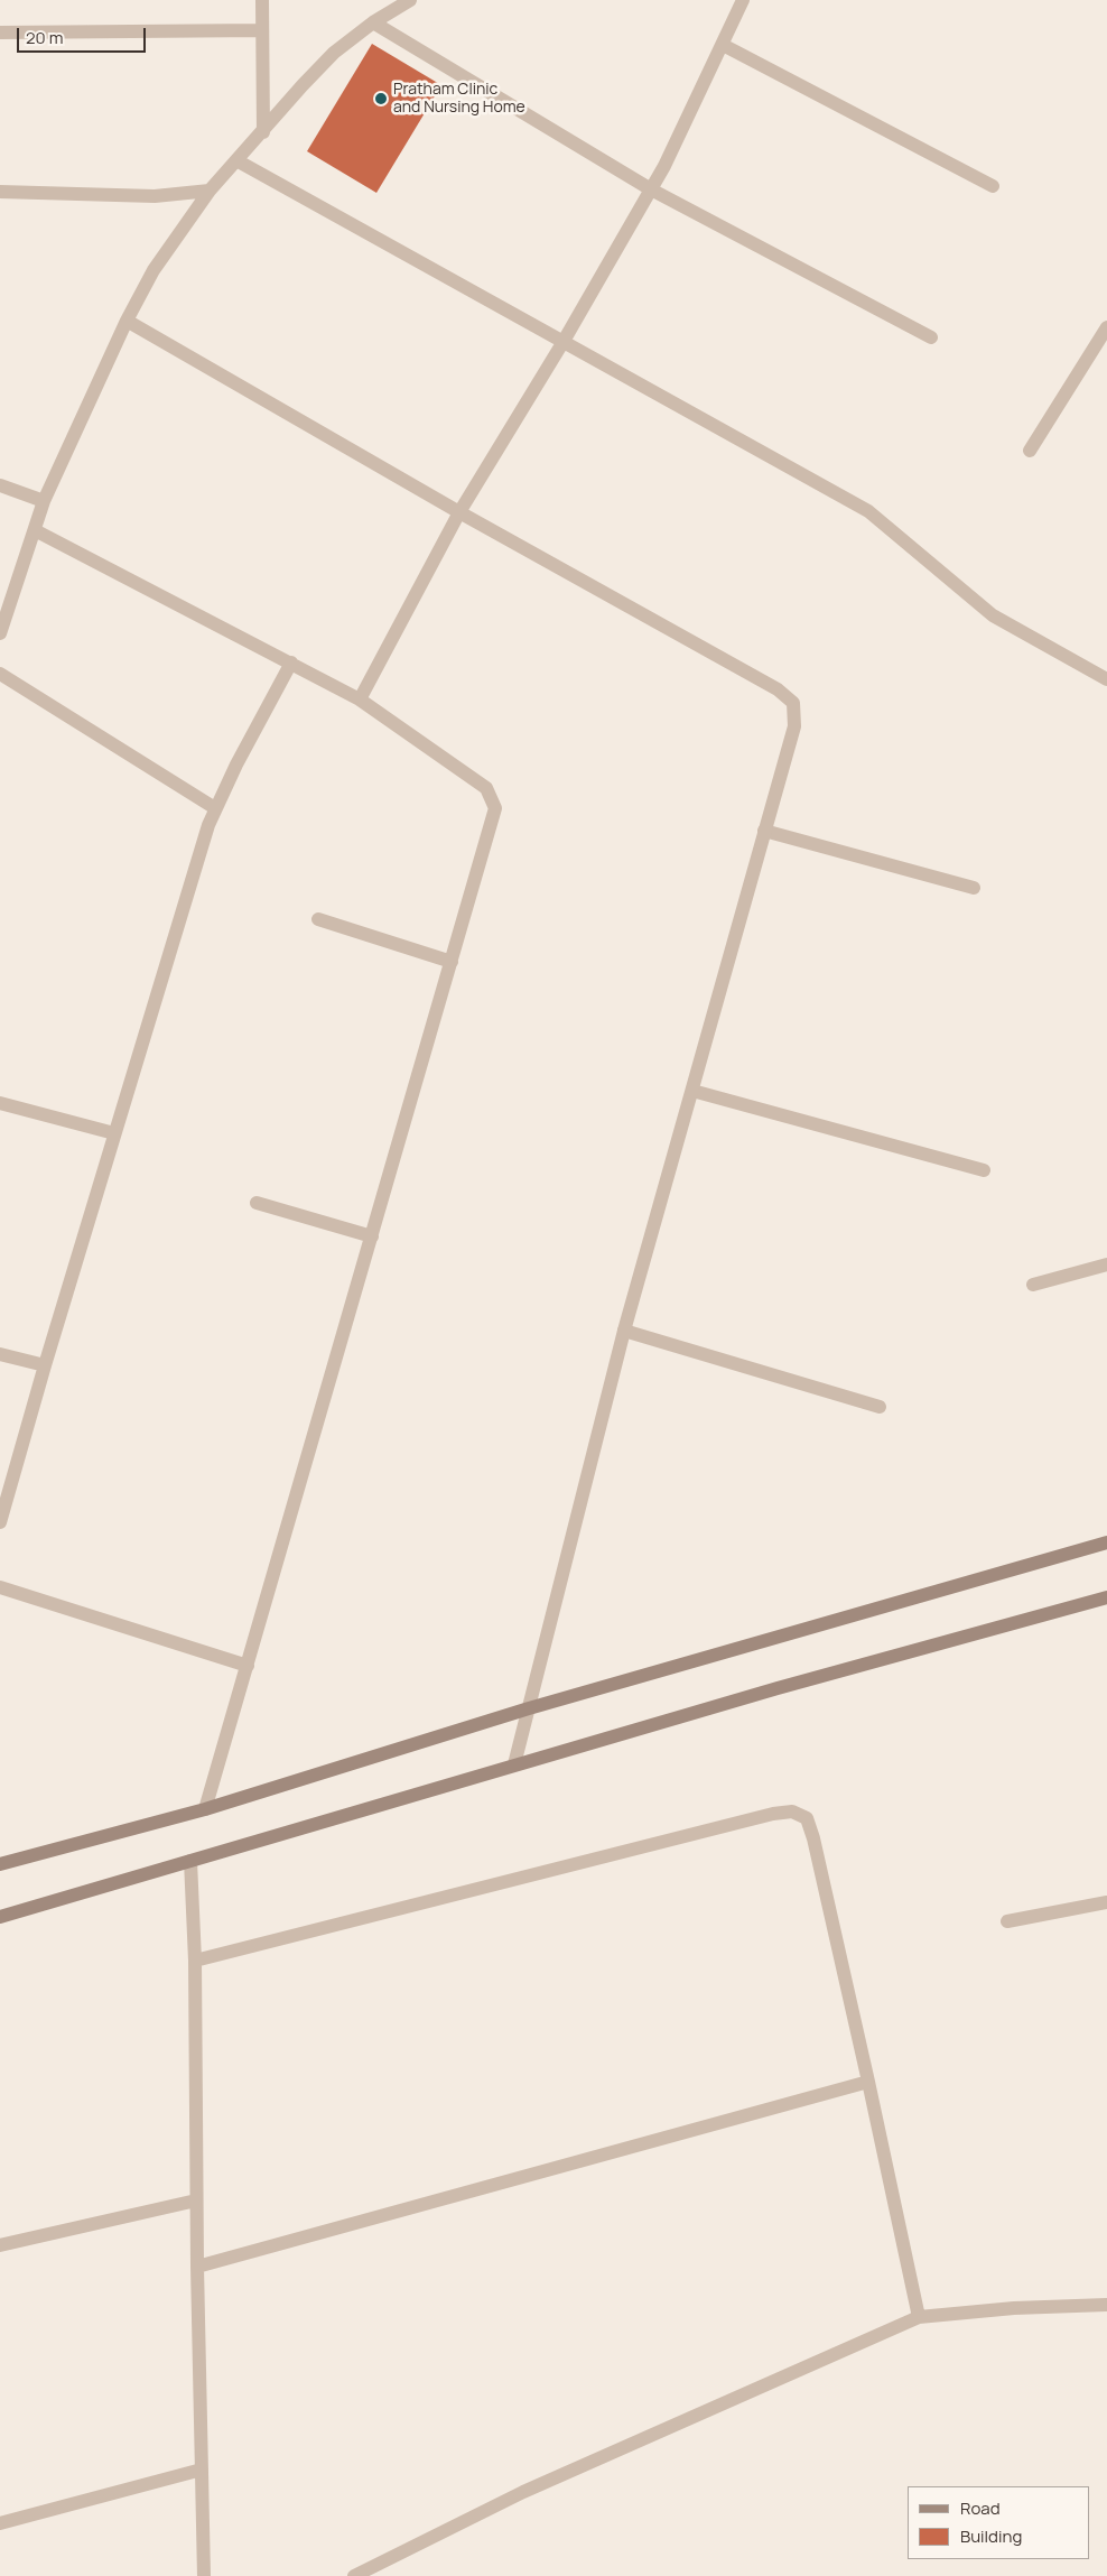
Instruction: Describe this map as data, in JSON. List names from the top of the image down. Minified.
{"places":["Pratham Clinic and Nursing Home"],"legend":["Road","Building"],"scale_bar":"20 m"}
